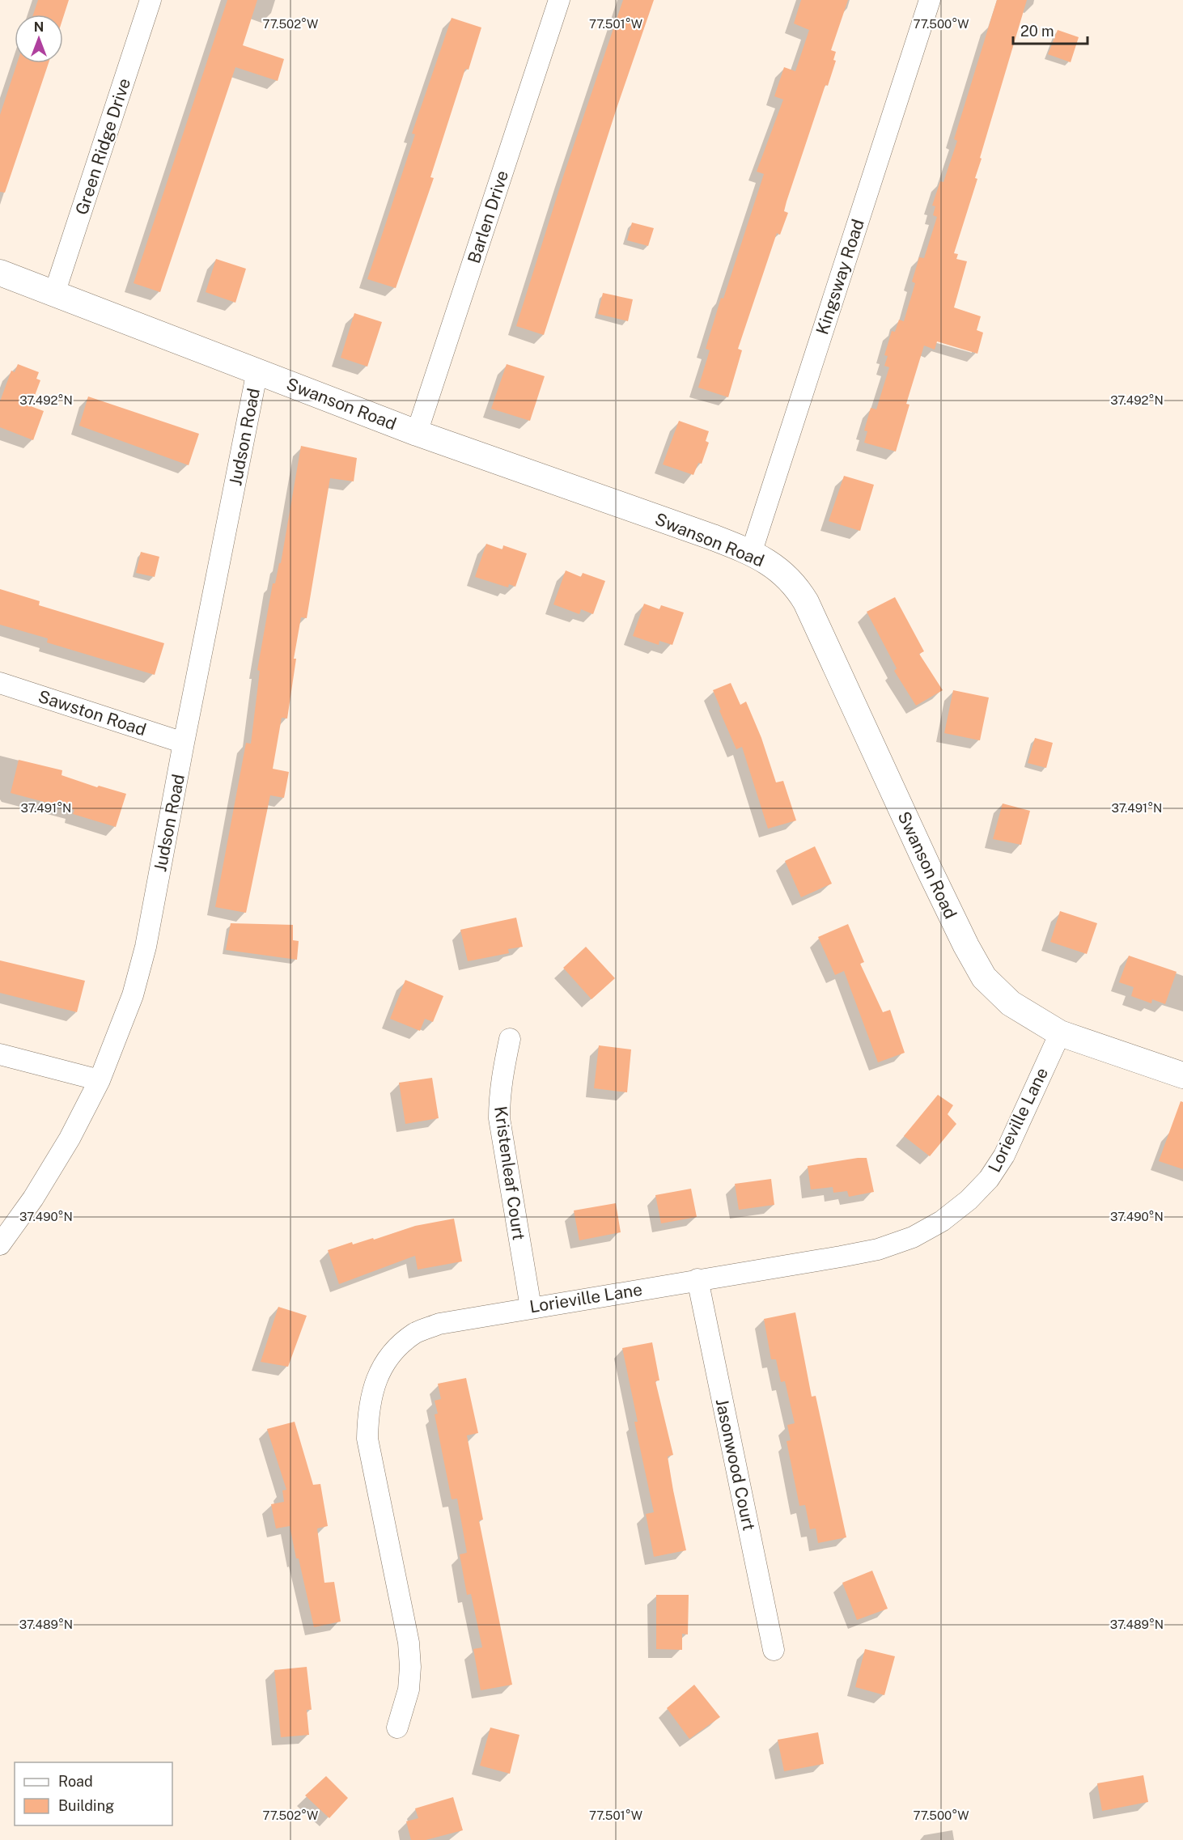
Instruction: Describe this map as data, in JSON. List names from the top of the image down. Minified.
{"streets":{"street":["Green Ridge Drive","Barlen Drive","Kingsway Road","Swanson Road","Judson Road","Sawston Road","Lorieville Lane","Kristenleaf Court","Jasonwood Court"]},"crossings":[["Green Ridge Drive","Swanson Road"],["Barlen Drive","Swanson Road"],["Kingsway Road","Swanson Road"],["Swanson Road","Judson Road"],["Swanson Road","Lorieville Lane"],["Judson Road","Sawston Road"],["Lorieville Lane","Kristenleaf Court"],["Lorieville Lane","Jasonwood Court"]],"legend":["Road","Building"],"scale_bar":"20 m","north":"top","coordinates":["77.502°W","77.501°W","77.500°W","37.492°N","37.491°N","37.490°N","37.489°N"]}
